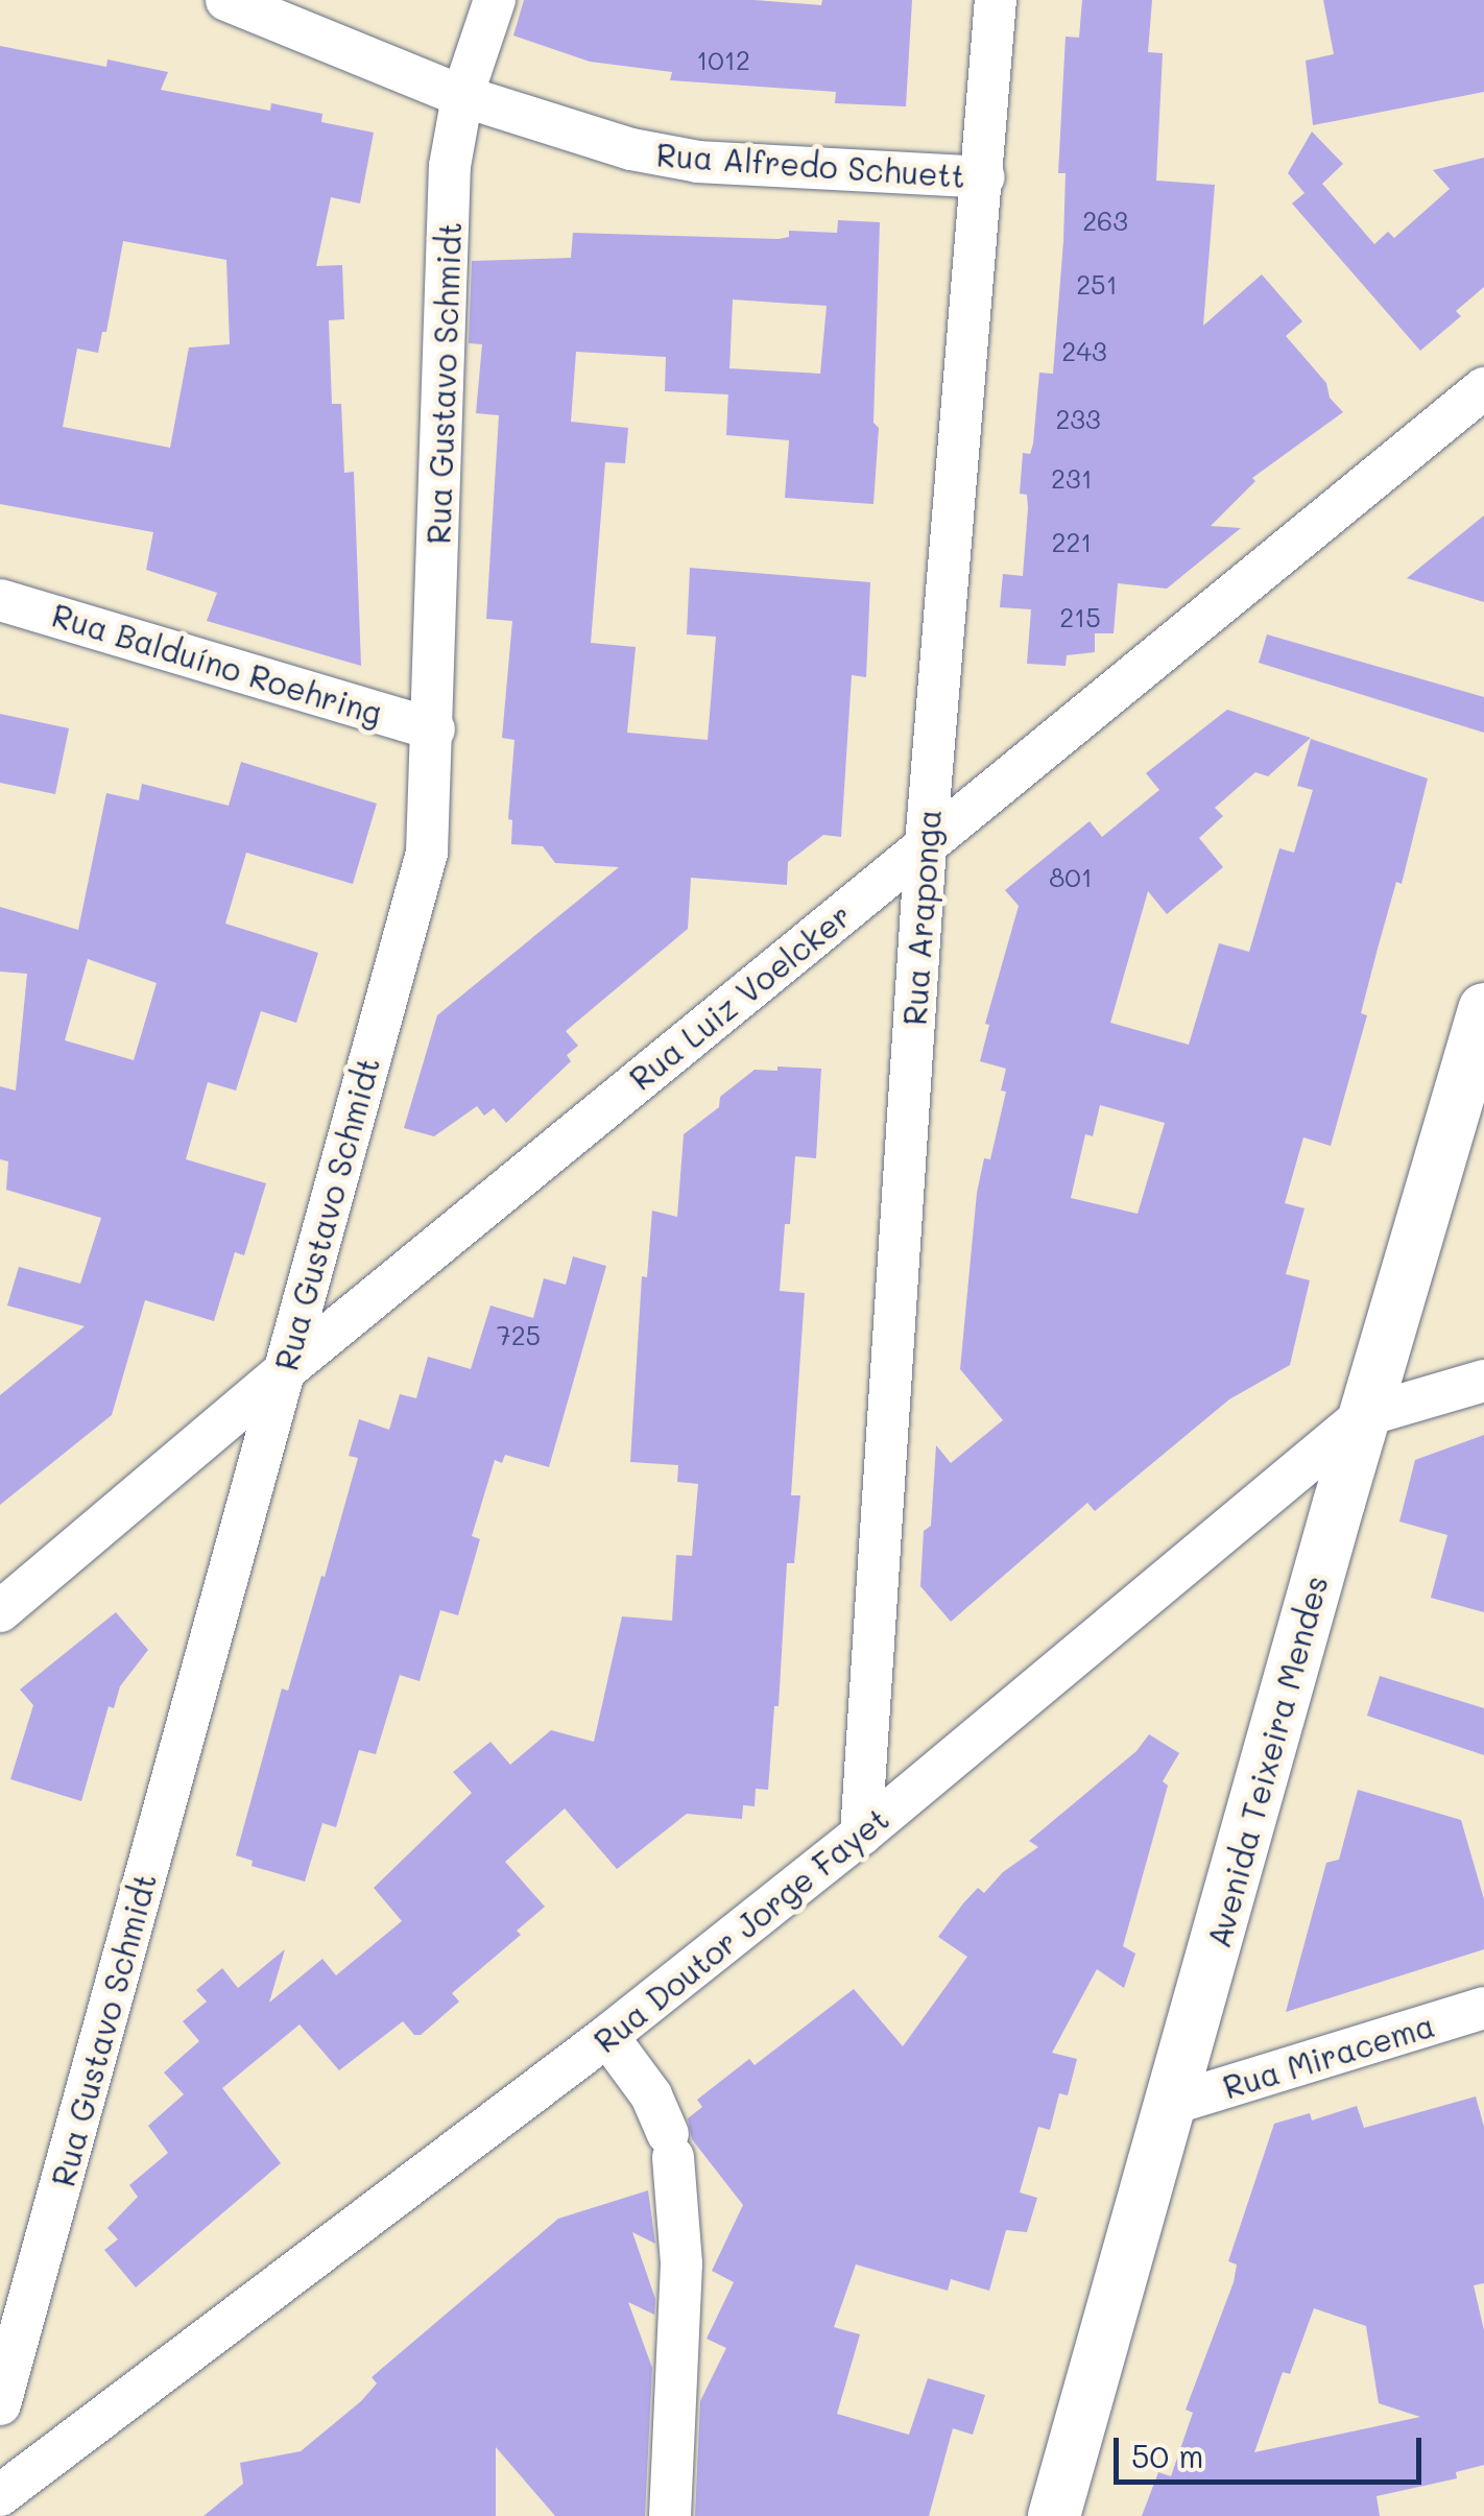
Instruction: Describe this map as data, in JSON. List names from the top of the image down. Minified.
{"streets":{"street":["Rua Alfredo Schuett","Rua Gustavo Schmidt","Rua Balduíno Roehring","Rua Araponga","Rua Luiz Voelcker","Avenida Teixeira Mendes","Rua Doutor Jorge Fayet","Rua Miracema"]},"crossings":[["Rua Alfredo Schuett","Rua Gustavo Schmidt"],["Rua Alfredo Schuett","Rua Araponga"],["Rua Gustavo Schmidt","Rua Balduíno Roehring"],["Rua Gustavo Schmidt","Rua Luiz Voelcker"],["Rua Araponga","Rua Luiz Voelcker"],["Rua Araponga","Rua Doutor Jorge Fayet"],["Avenida Teixeira Mendes","Rua Doutor Jorge Fayet"],["Avenida Teixeira Mendes","Rua Miracema"]],"house_numbers":["1012","263","251","243","233","231","221","215","801","725"],"scale_bar":"50 m"}
